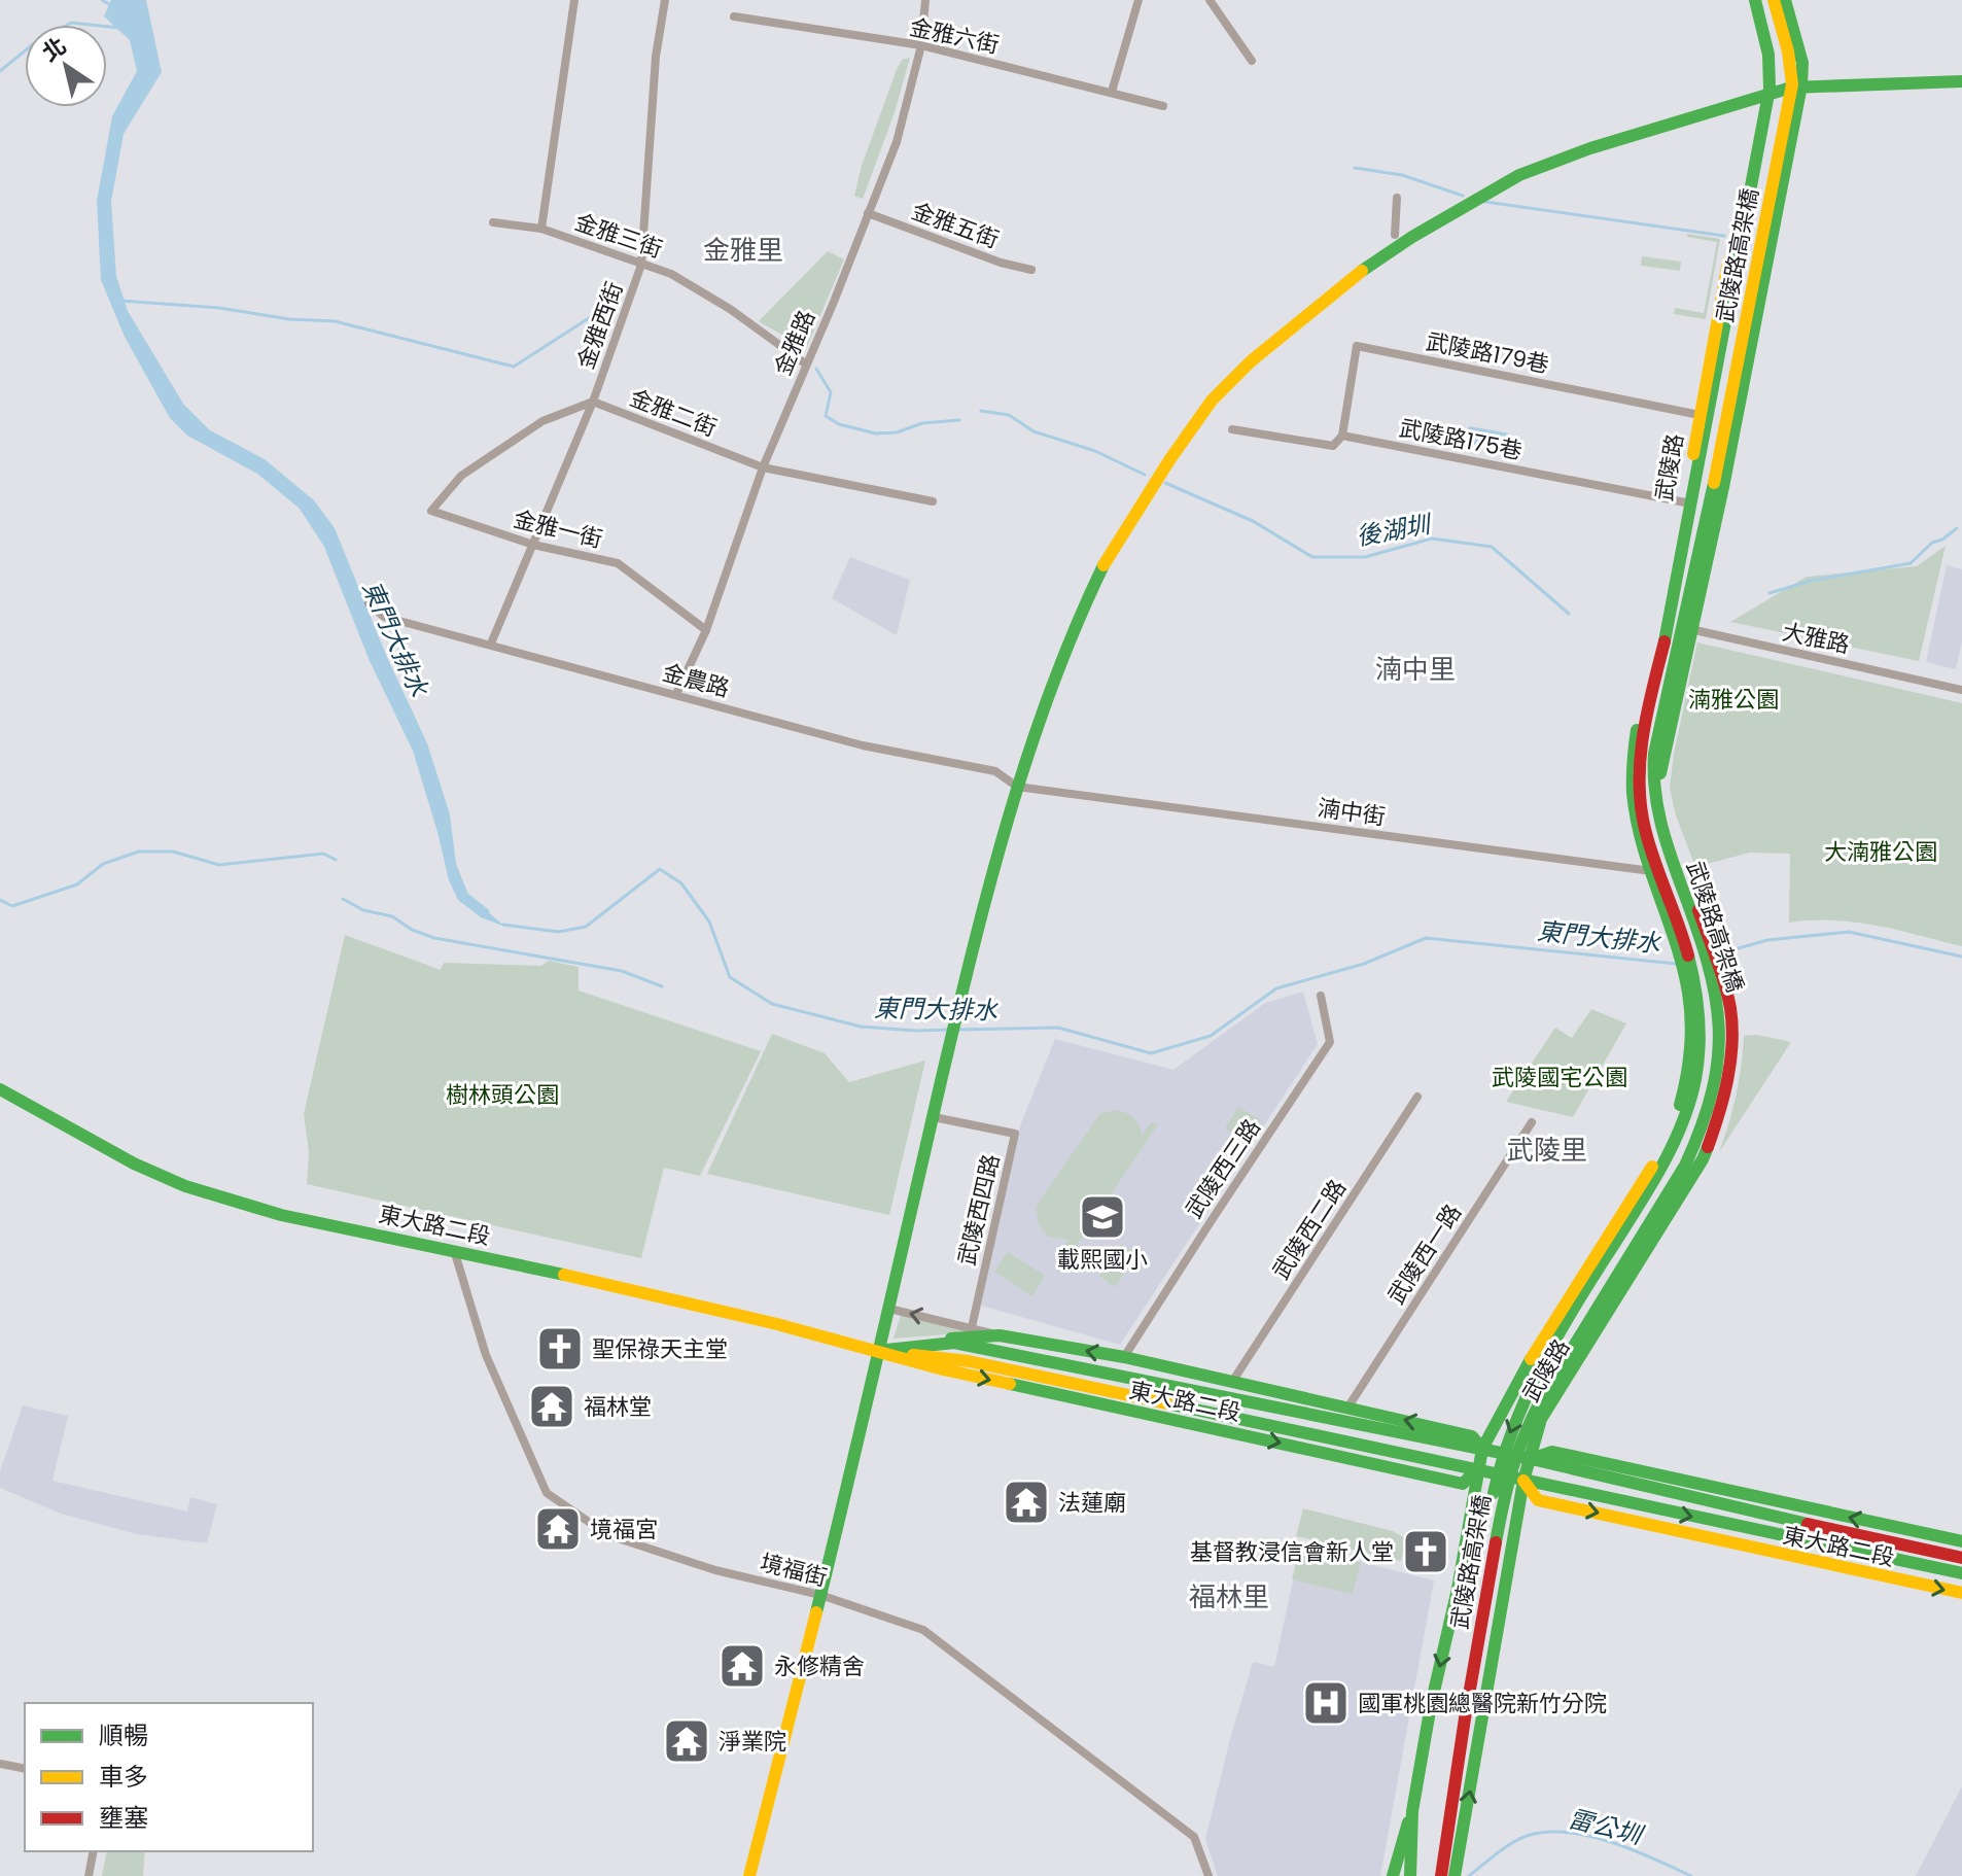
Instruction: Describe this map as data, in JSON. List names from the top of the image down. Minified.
{"streets":{"main road":["武陵路高架橋","武陵路","東大路二段"],"street":["金雅六街","金雅五街","金雅三街","金雅西街","金雅路","武陵路179巷","金雅二街","武陵路175巷","金雅一街","大雅路","金農路","湳中街","武陵西三路","武陵西四路","武陵西二路","武陵西一路","境福街"]},"crossings":[["金雅六街","金雅路"],["金雅五街","金雅路"],["金雅三街","金雅西街"],["金雅三街","金雅路"],["金雅西街","金雅二街"],["金雅西街","金雅一街"],["金雅西街","金農路"],["金雅路","金雅二街"],["金雅路","金雅一街"],["金雅路","金農路"],["武陵路179巷","武陵路175巷"],["武陵路179巷","武陵路"],["金雅二街","金雅一街"],["武陵路175巷","武陵路"],["武陵路","大雅路"],["武陵路","湳中街"],["武陵路","東大路二段"],["金農路","湳中街"],["武陵西三路","東大路二段"],["武陵西四路","東大路二段"],["東大路二段","武陵西二路"],["東大路二段","武陵西一路"],["東大路二段","境福街"]],"districts":["金雅里","湳中里","武陵里","福林里"],"water":["後湖圳","東門大排水","雷公圳"],"parks":["湳雅公園","大湳雅公園","武陵國宅公園","樹林頭公園"],"places":{"school or university":["載熙國小"],"church":["聖保祿天主堂","基督教浸信會新人堂"],"temple":["福林堂","法蓮廟","境福宮","永修精舍","淨業院"],"hospital":["國軍桃園總醫院新竹分院"]},"legend":["順暢","車多","壅塞"],"north":"top left"}
